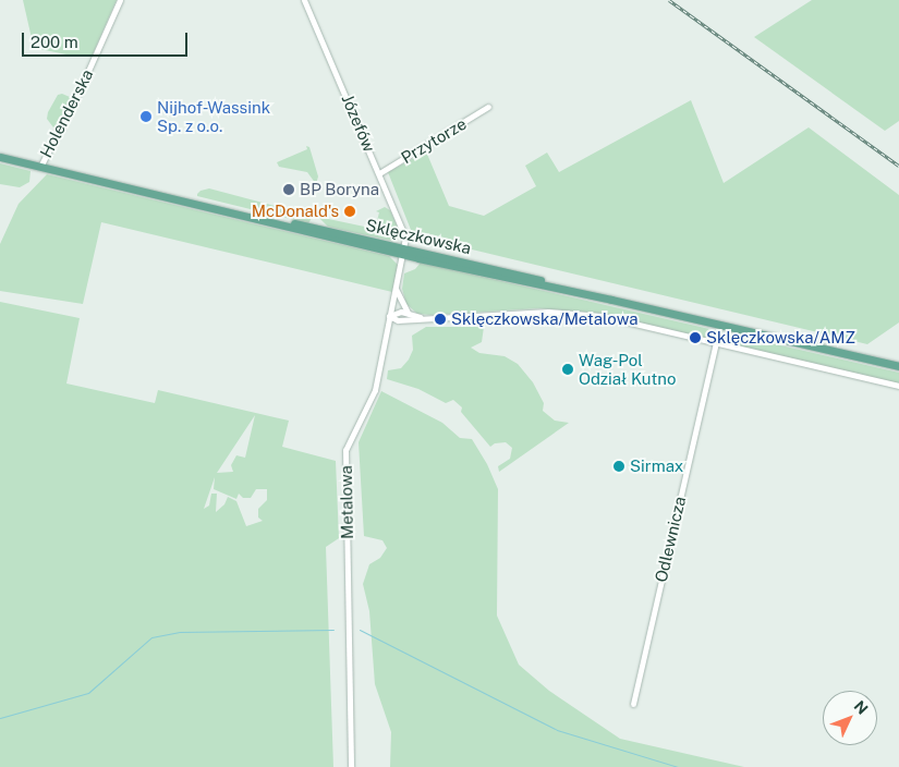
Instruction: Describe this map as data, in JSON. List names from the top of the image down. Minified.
{"streets":{"main road":["Sklęczkowska"],"street":["Holenderska","Józefów","Przytorze","Metalowa","Odlewnicza"]},"crossings":[["Holenderska","Sklęczkowska"],["Józefów","Przytorze"],["Józefów","Sklęczkowska"],["Józefów","Metalowa"],["Sklęczkowska","Metalowa"]],"places":["Nijhof-Wassink Sp. z o.o.","BP Boryna","McDonald's","Sklęczkowska/Metalowa","Sklęczkowska/AMZ","Wag-Pol Odział Kutno","Sirmax"],"scale_bar":"200 m","north":"top right"}
